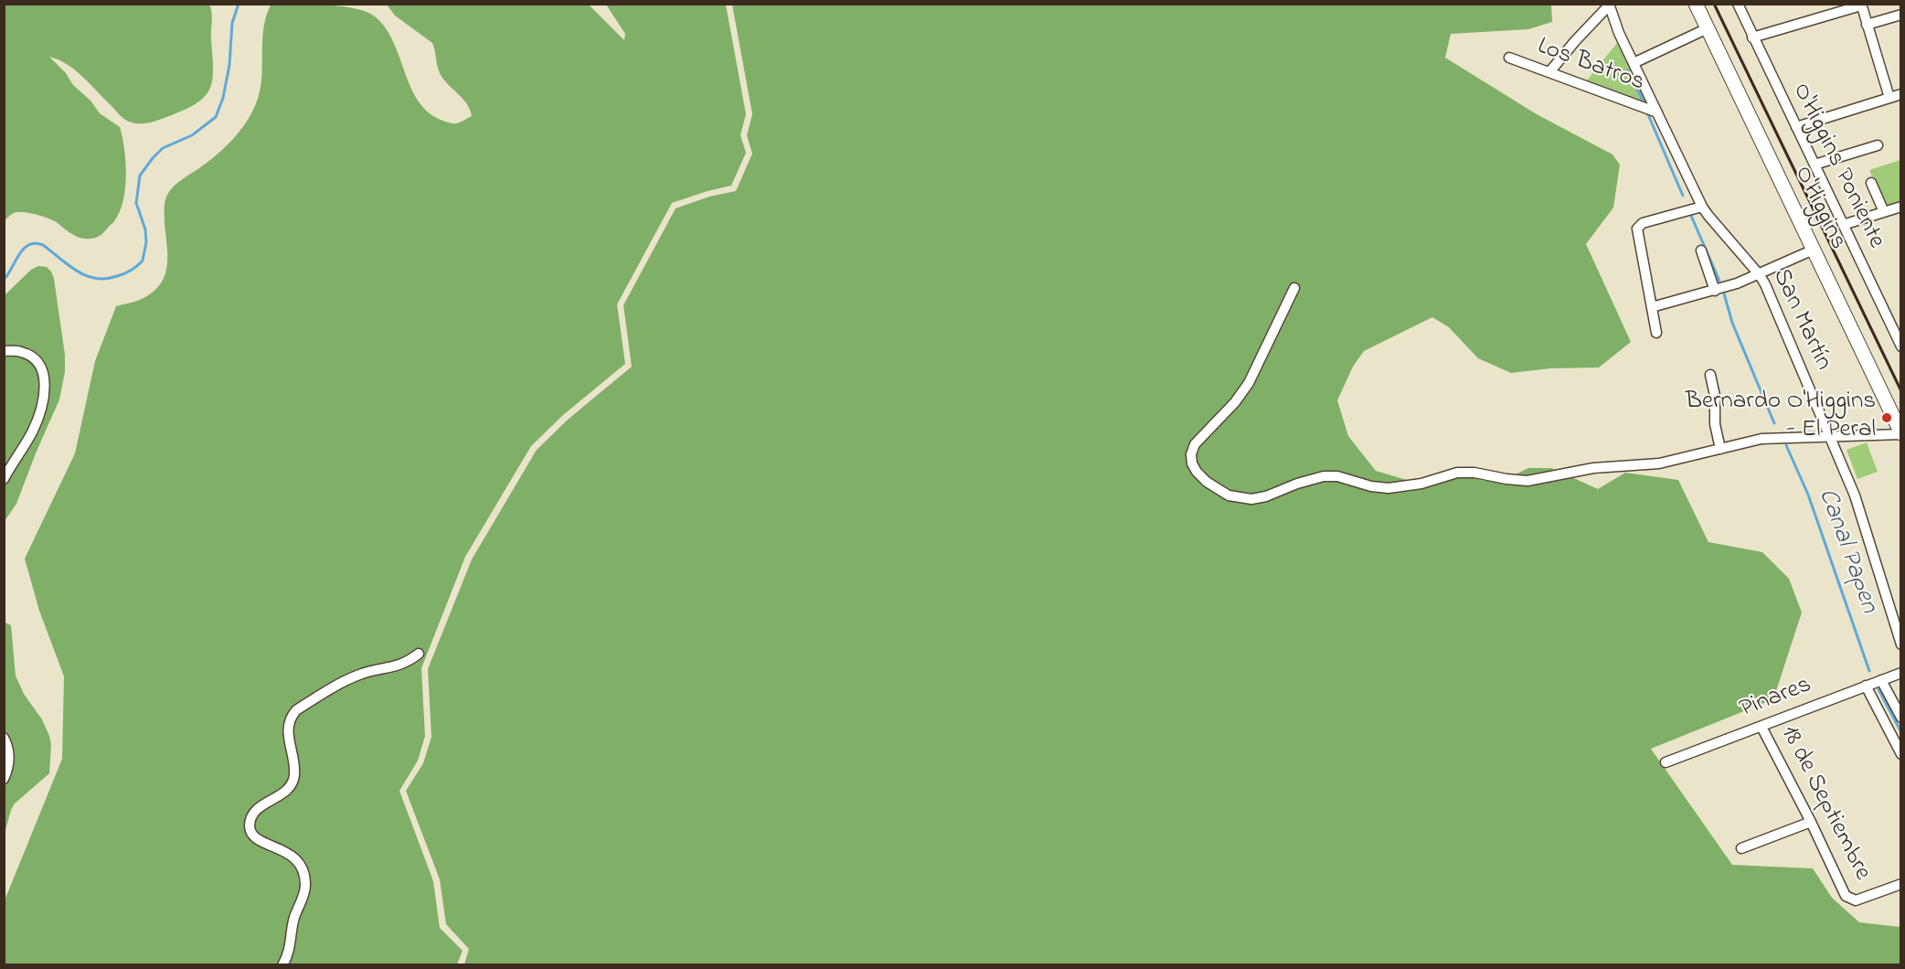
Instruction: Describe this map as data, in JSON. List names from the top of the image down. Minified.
{"streets":{"street":["Los Batros","O'Higgins Poniente","O'Higgins","San Martín","Pinares","18 de Septiembre"]},"crossings":[["Los Batros","San Martín"],["Pinares","18 de Septiembre"]],"water":["Canal Papen"],"places":["Bernardo O'Higgins - El Peral"]}
